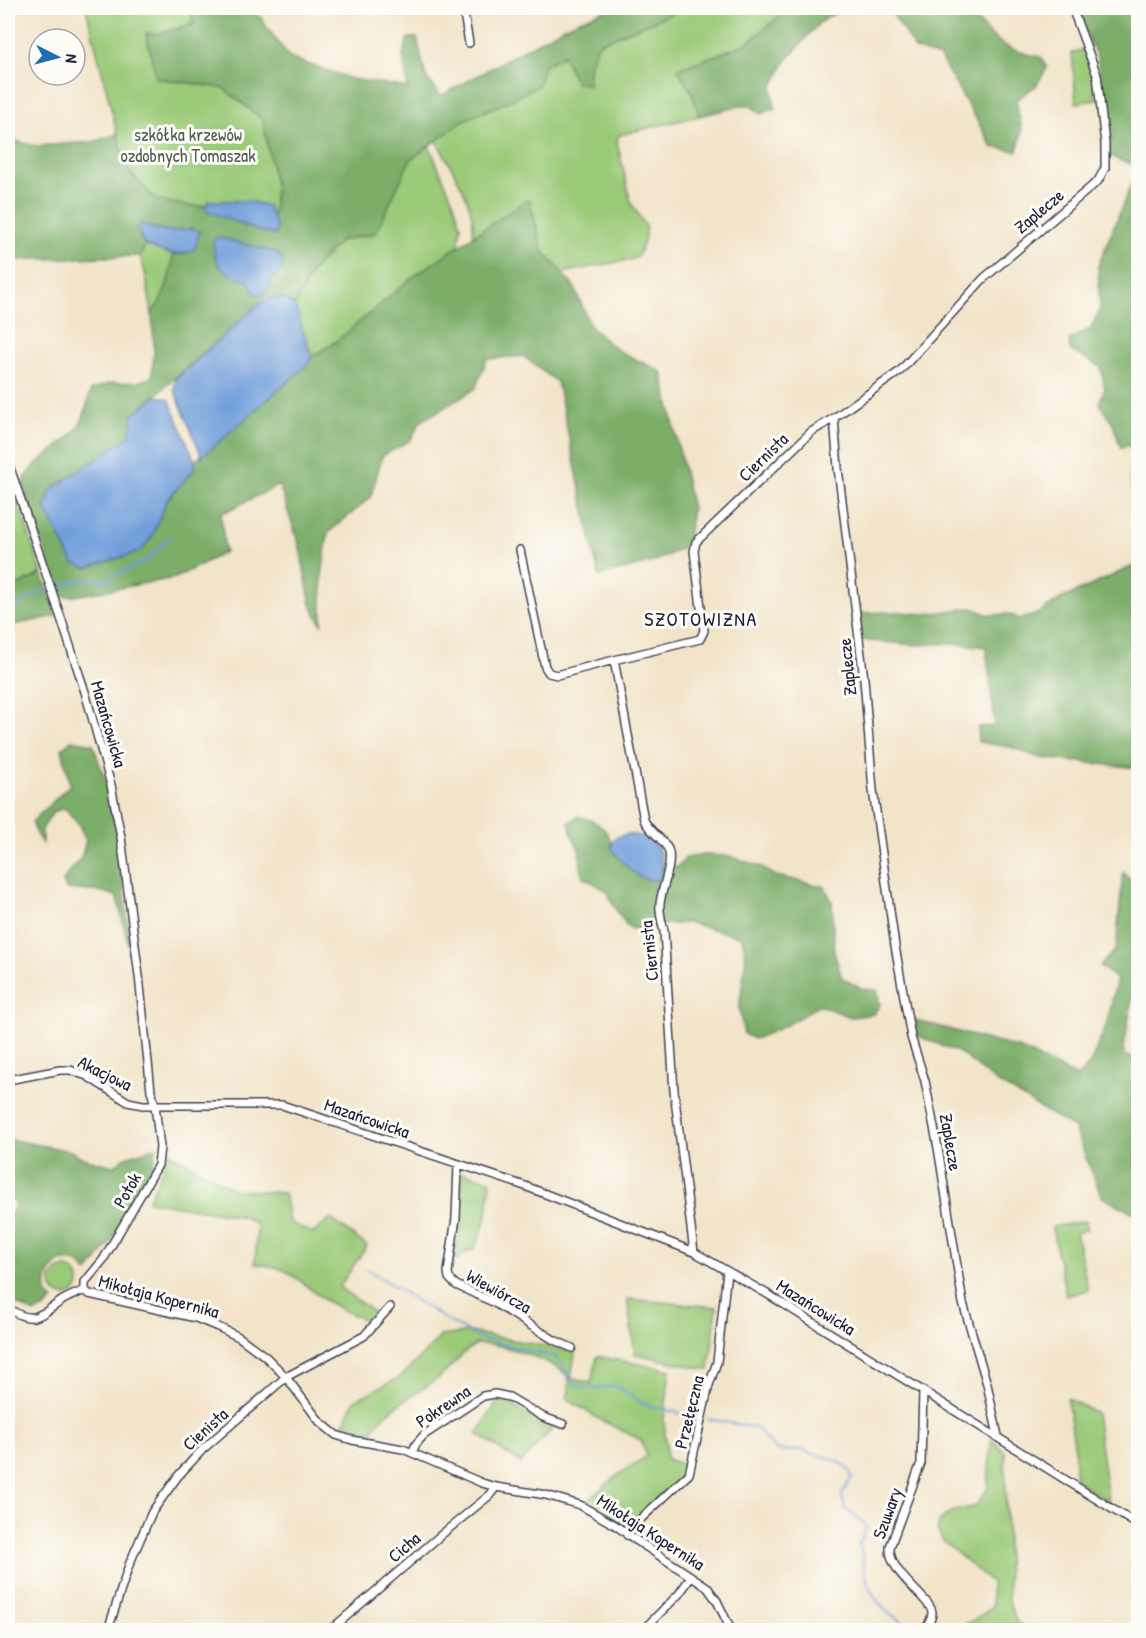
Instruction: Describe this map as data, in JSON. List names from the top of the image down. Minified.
{"streets":{"street":["Zaplecze","Ciernista","Mazańcowicka","Akacjowa","Potok","Wiewiórcza","Mikołaja Kopernika","Pokrewna","Przełęczna","Cienista","Szuwary","Cicha"]},"crossings":[["Zaplecze","Ciernista"],["Zaplecze","Mazańcowicka"],["Ciernista","Mazańcowicka"],["Mazańcowicka","Akacjowa"],["Mazańcowicka","Potok"],["Mazańcowicka","Wiewiórcza"],["Mazańcowicka","Przełęczna"],["Mazańcowicka","Szuwary"],["Akacjowa","Potok"],["Potok","Mikołaja Kopernika"],["Mikołaja Kopernika","Pokrewna"],["Mikołaja Kopernika","Przełęczna"],["Mikołaja Kopernika","Cienista"],["Mikołaja Kopernika","Cicha"]],"districts":["SZOTOWIZNA"],"parks":["szkółka krzewów ozdobnych Tomaszak"],"north":"right"}
